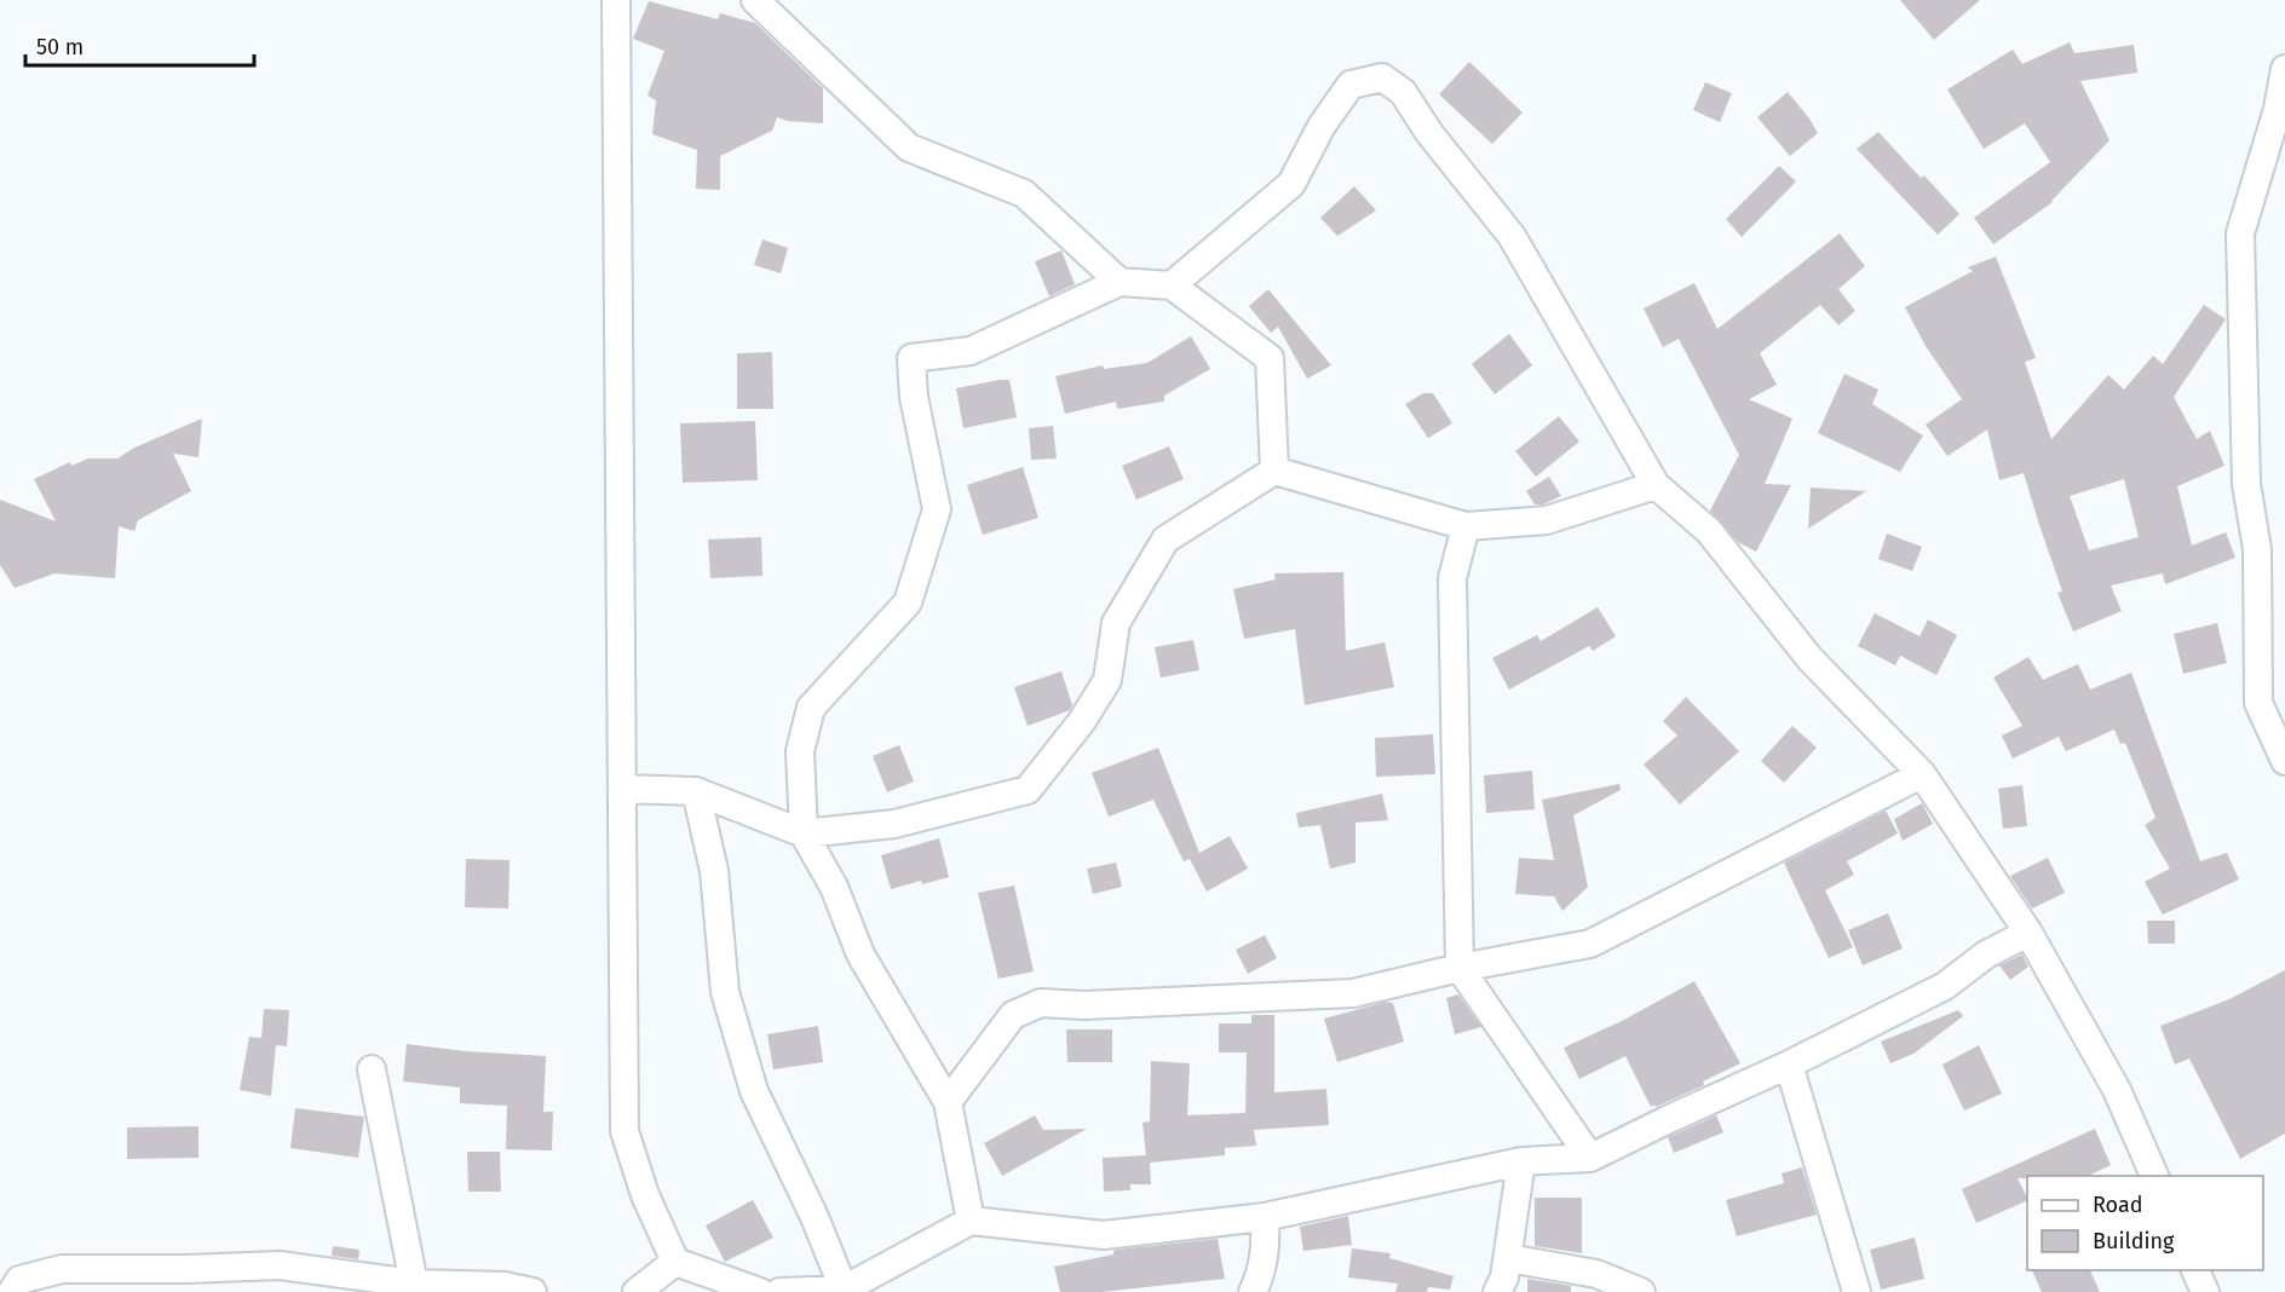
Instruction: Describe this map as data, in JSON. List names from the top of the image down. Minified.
{"legend":["Road","Building"],"scale_bar":"50 m"}
